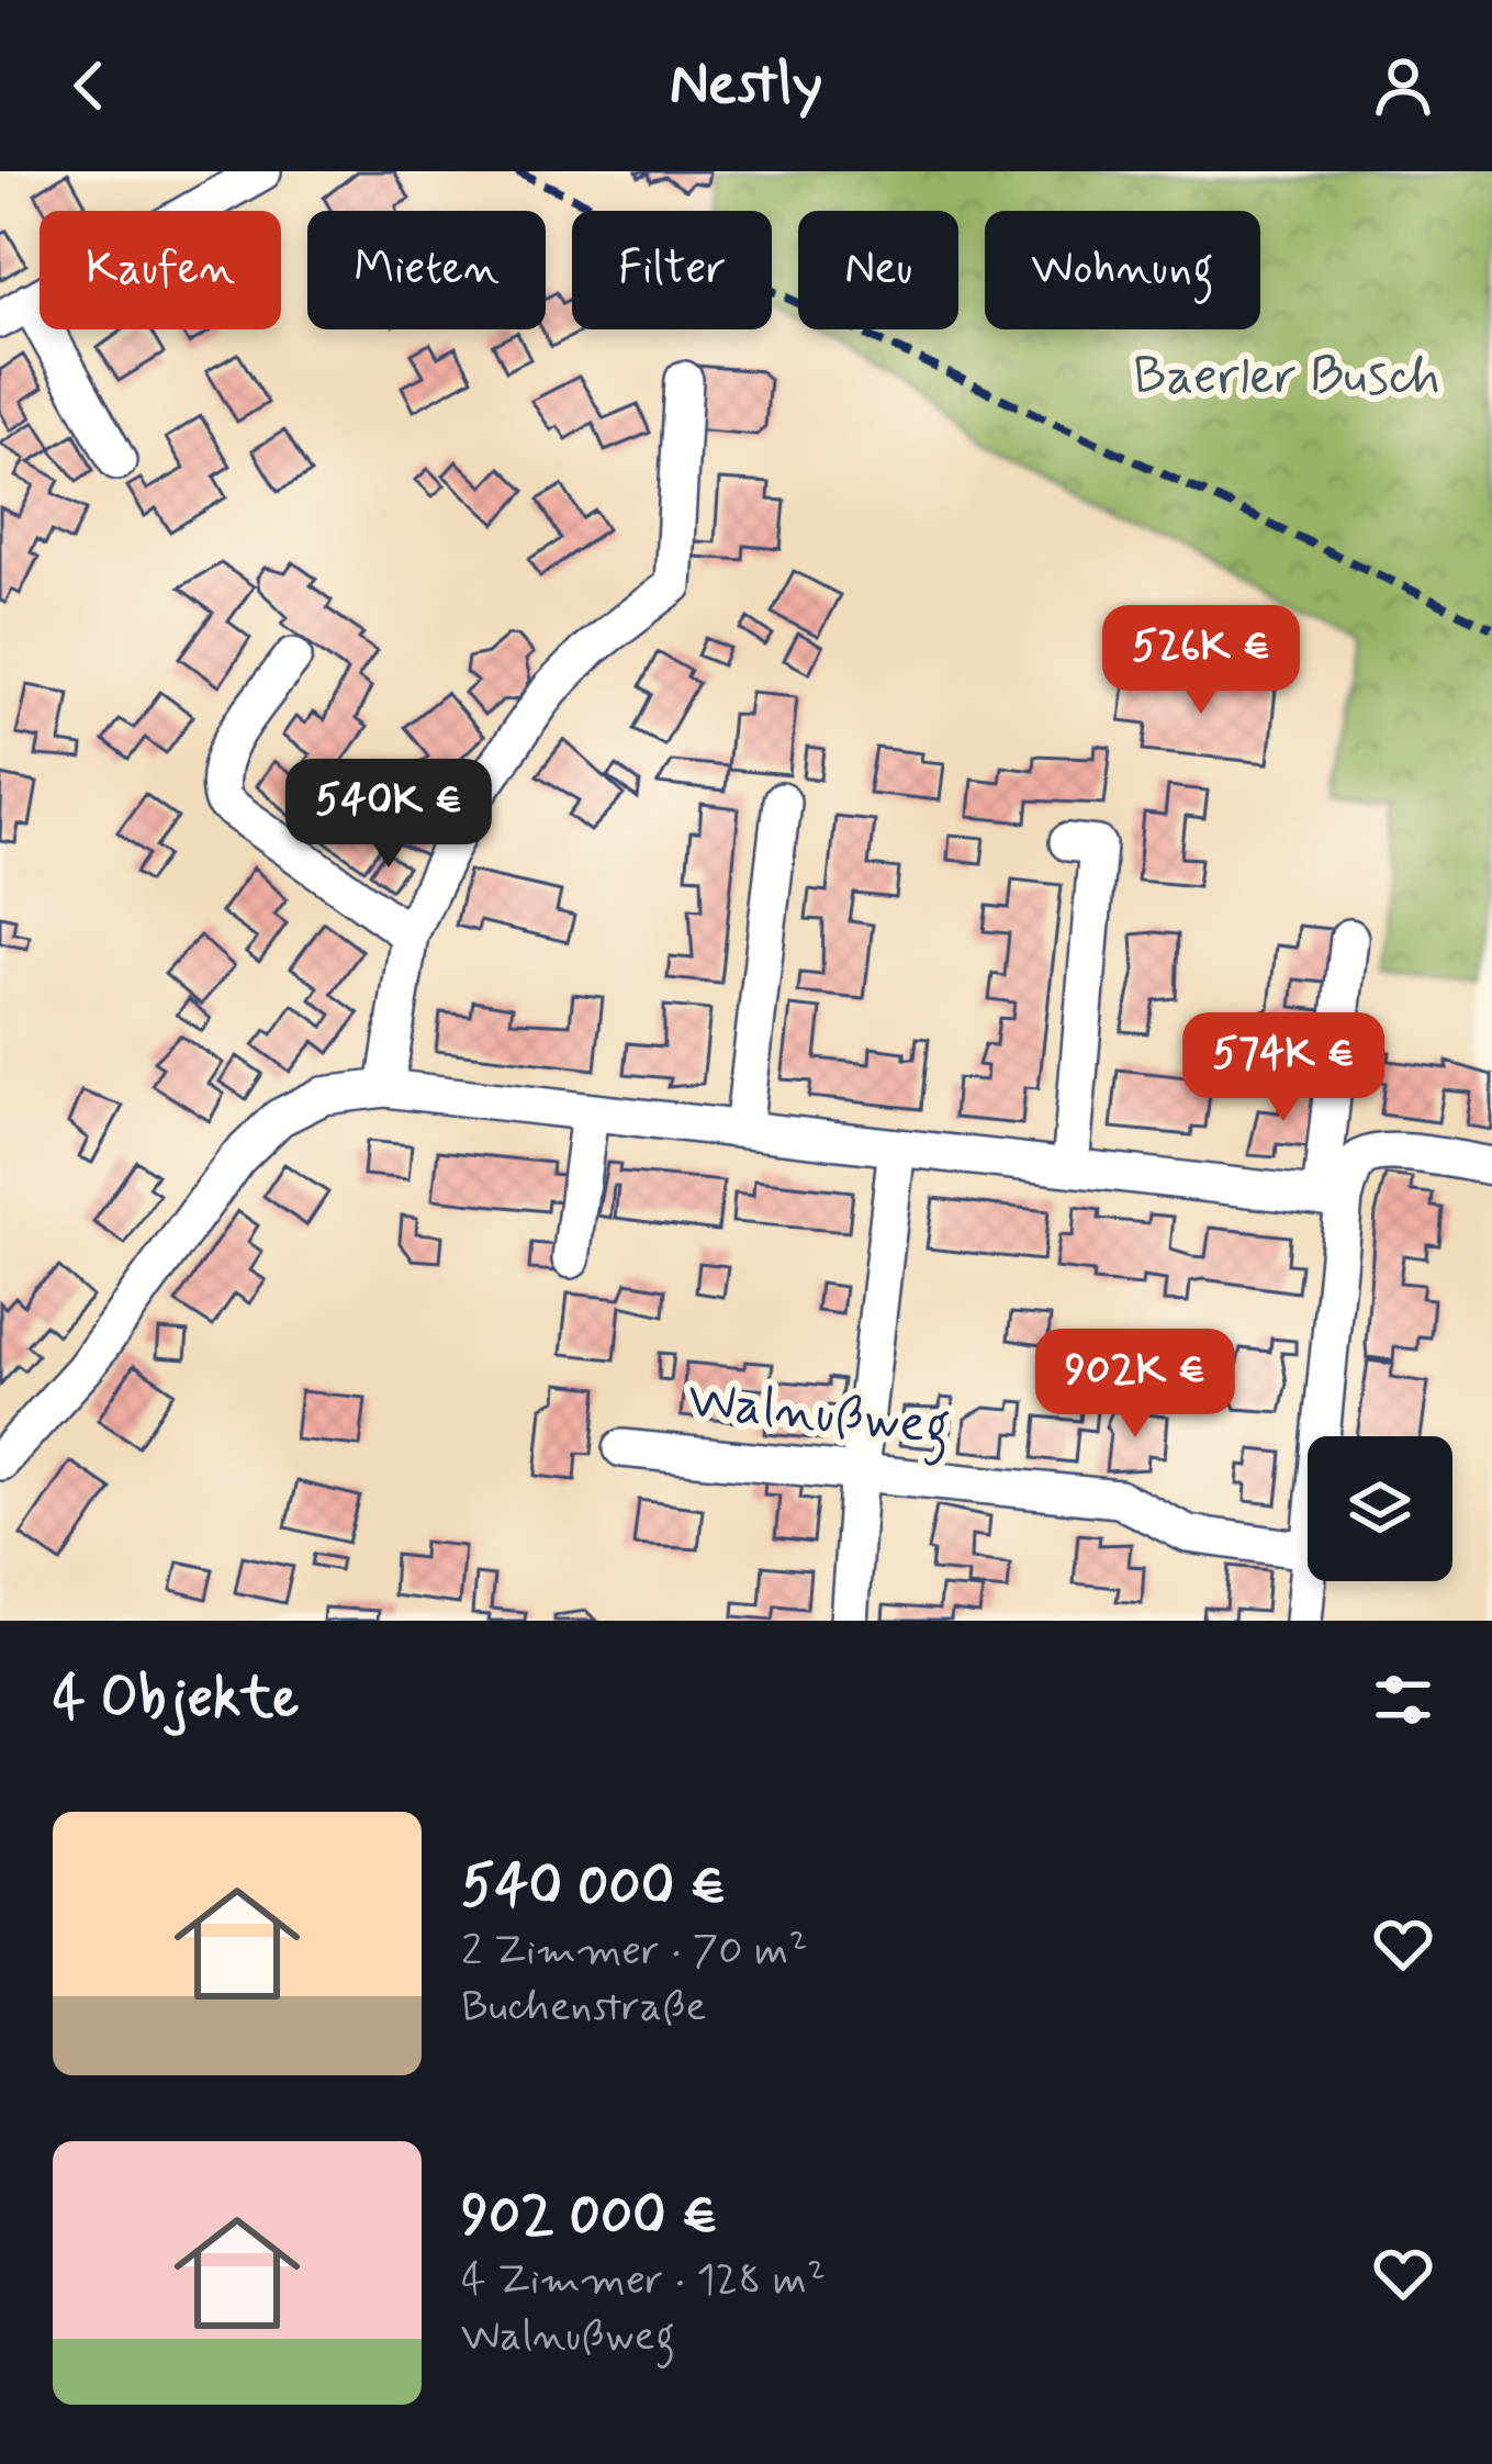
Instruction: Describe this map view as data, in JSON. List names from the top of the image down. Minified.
{"streets":{"street":["Walnußweg"]},"parks":["Baerler Busch"],"page":{"header":"Nestly","chip":["Kaufen","Mieten","Filter","Neu","Wohnung"],"price":["526K €","540K €","574K €","902K €"],"heading":"4 Objekte","list":[{"name":"540 000 €","note":"2 Zimmer · 70 m² · Buchenstraße"},{"name":"902 000 €","note":"4 Zimmer · 128 m² · Walnußweg"}]}}
